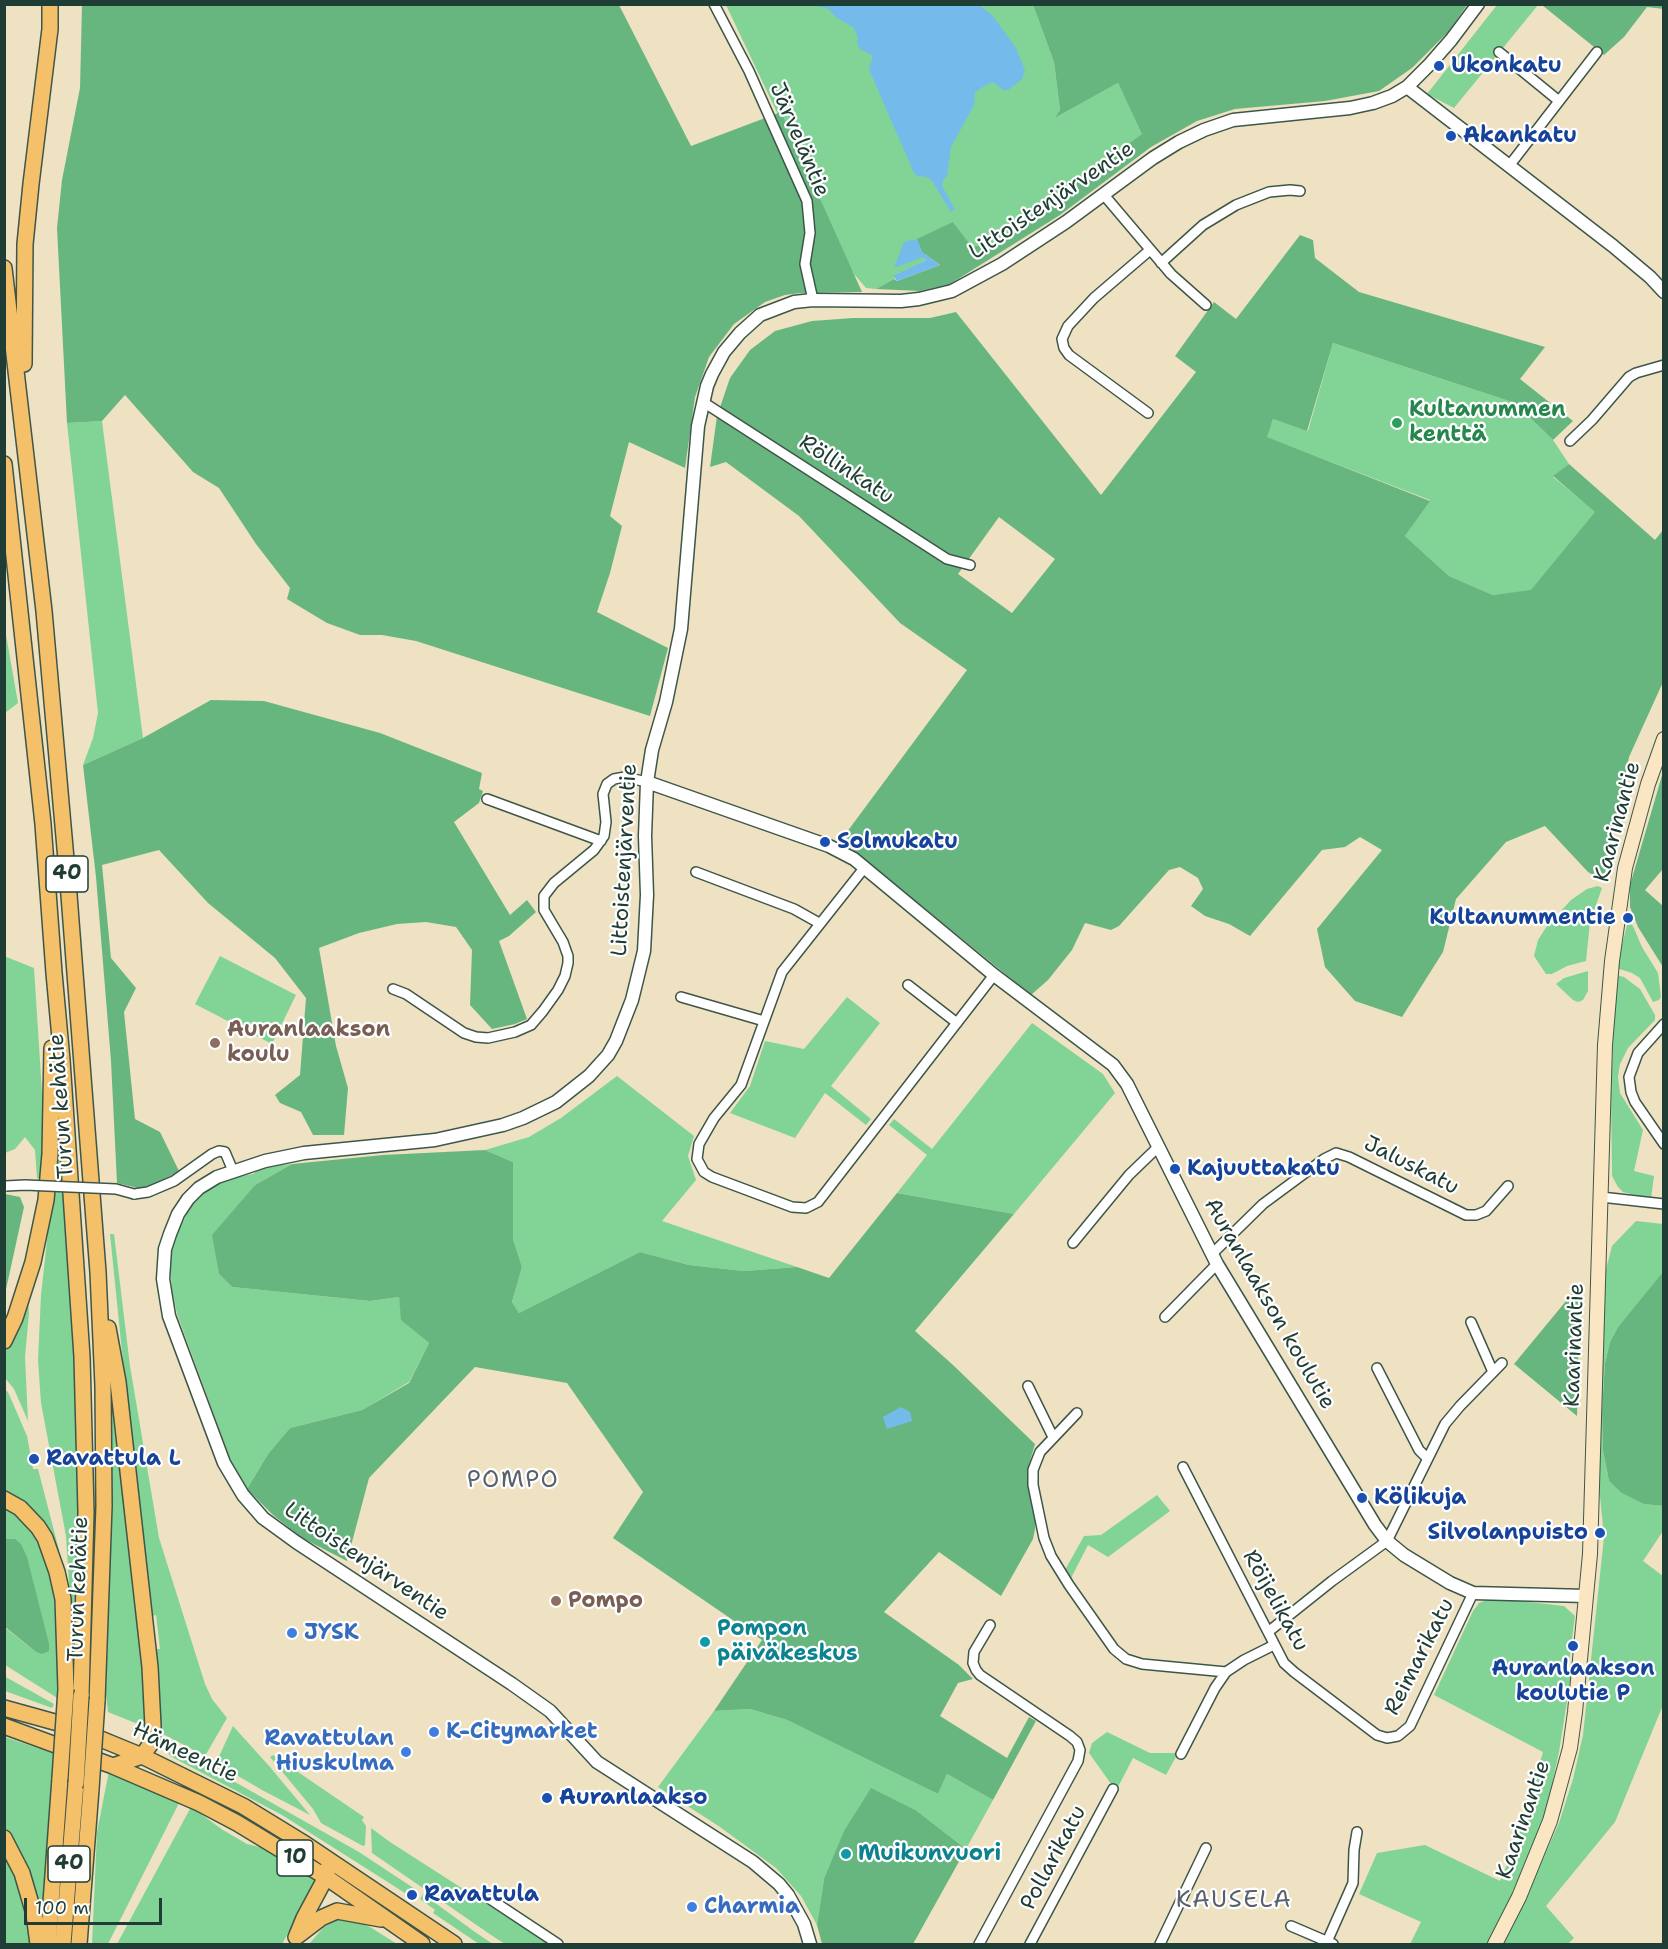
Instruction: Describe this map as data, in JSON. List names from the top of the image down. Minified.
{"streets":{"highway":["40","Turun kehätie","Hämeentie","10"],"main road":["Kaarinantie"],"street":["Järveläntie","Littoistenjärventie","Röllinkatu","Jaluskatu","Auranlaakson koulutie","Röijelikatu","Reimarikatu","Pollarikatu"]},"crossings":[["Järveläntie","Littoistenjärventie"],["Littoistenjärventie","Röllinkatu"],["Littoistenjärventie","Auranlaakson koulutie"],["Kaarinantie","Auranlaakson koulutie"],["Jaluskatu","Auranlaakson koulutie"],["Auranlaakson koulutie","Reimarikatu"],["Röijelikatu","Reimarikatu"]],"districts":["POMPO","KAUSELA"],"places":["Ukonkatu","Akankatu","Kultanummen kenttä","Solmukatu","Kultanummentie","Auranlaakson koulu","Kajuuttakatu","Ravattula L","Kölikuja","Silvolanpuisto","Pompo","JYSK","Pompon päiväkeskus","Auranlaakson koulutie P","K-Citymarket","Ravattulan Hiuskulma","Auranlaakso","Muikunvuori","Ravattula","Charmia"],"scale_bar":"100 m"}
